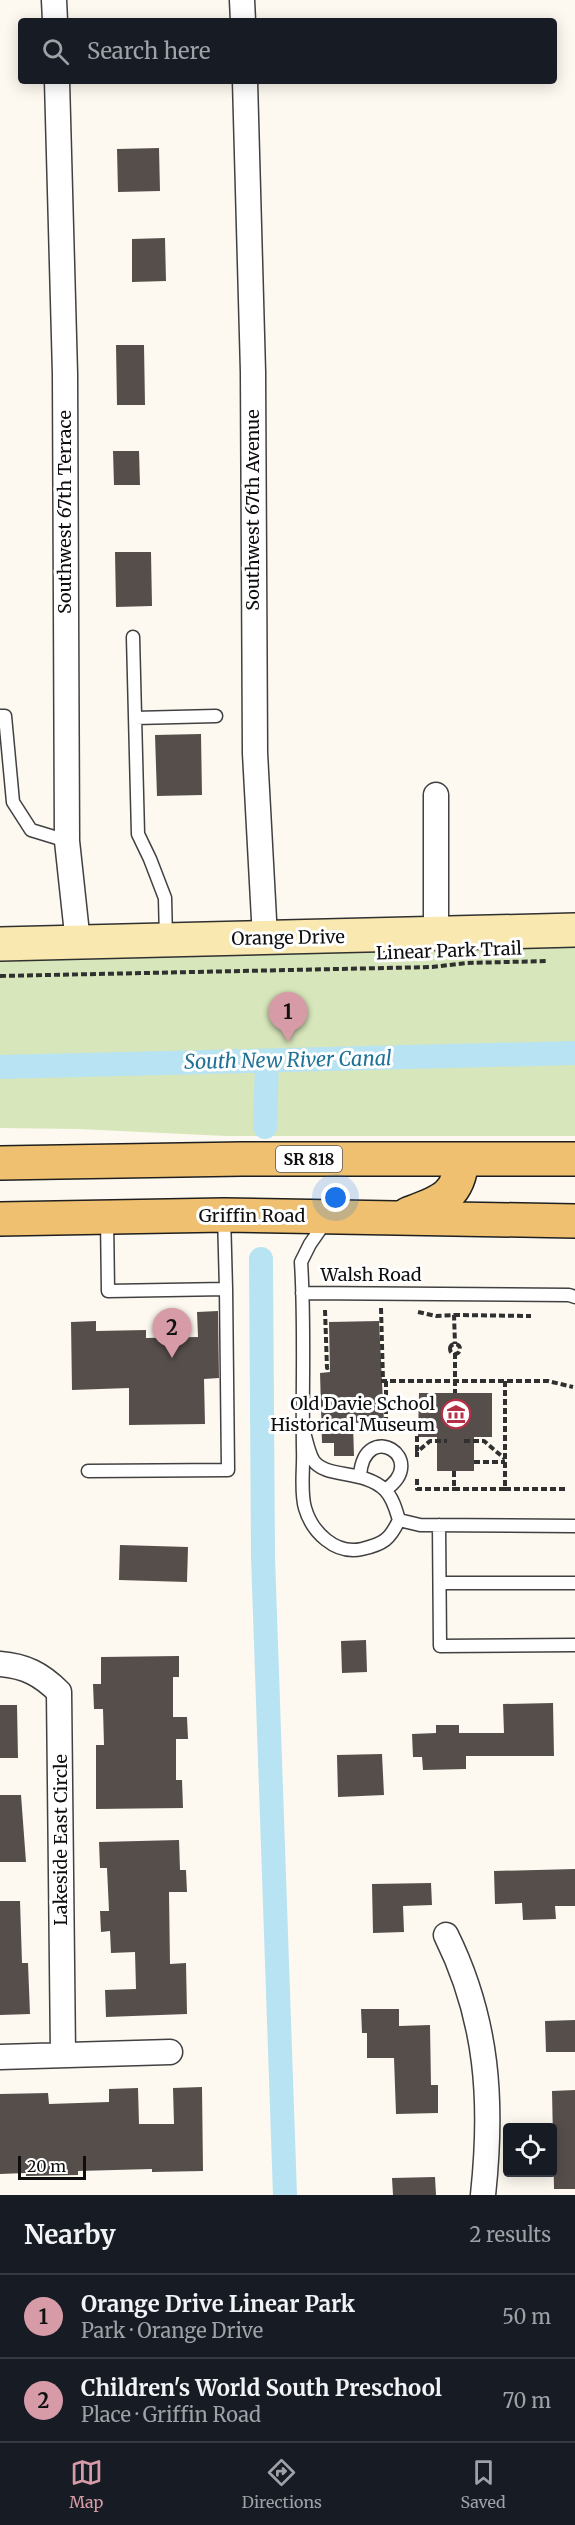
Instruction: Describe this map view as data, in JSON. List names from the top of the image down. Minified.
{"streets":{"main road":["SR 818","Griffin Road"],"street":["Southwest 67th Avenue","Southwest 67th Terrace","Orange Drive","Lakeside East Circle"],"lane":["Walsh Road"],"path":["Linear Park Trail"]},"crossings":[["Southwest 67th Avenue","Orange Drive"],["Southwest 67th Terrace","Orange Drive"]],"water":["South New River Canal"],"places":{"museum":["Old Davie School Historical Museum"]},"scale_bar":"20 m","page":{"search":"Search here","pins":["1","2"],"scale":"20 m","heading":["Nearby","2 results"],"list":[{"mark":"1","name":"Orange Drive Linear Park","note":"Park · Orange Drive","value":"50 m"},{"mark":"2","name":"Children's World South Preschool","note":"Place · Griffin Road","value":"70 m"}],"nav":["Map","Directions","Saved"]}}
